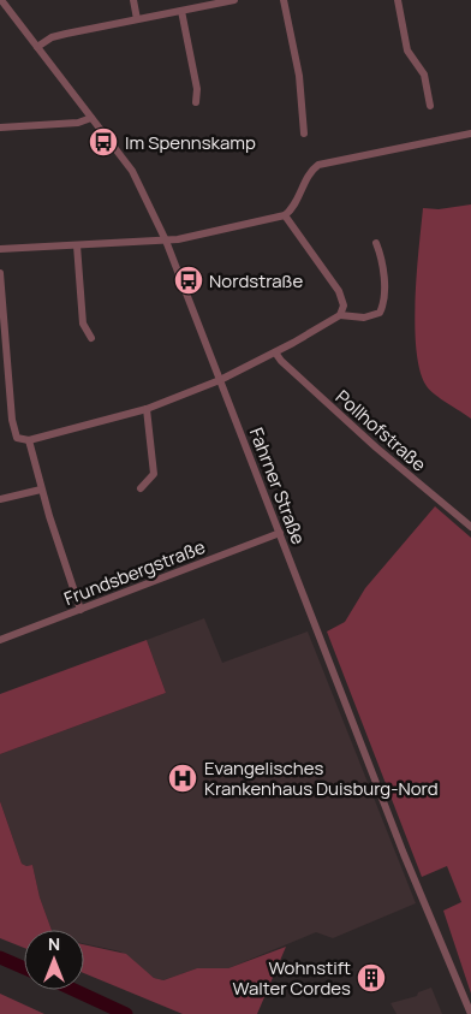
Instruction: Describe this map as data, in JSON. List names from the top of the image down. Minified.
{"streets":{"street":["Pollhofstraße","Fahrner Straße","Frundsbergstraße"]},"crossings":[["Fahrner Straße","Frundsbergstraße"]],"places":{"bus stop":["Im Spennskamp","Nordstraße"],"hospital":["Evangelisches Krankenhaus Duisburg-Nord"],"building":["Wohnstift Walter Cordes"]},"north":"top"}
